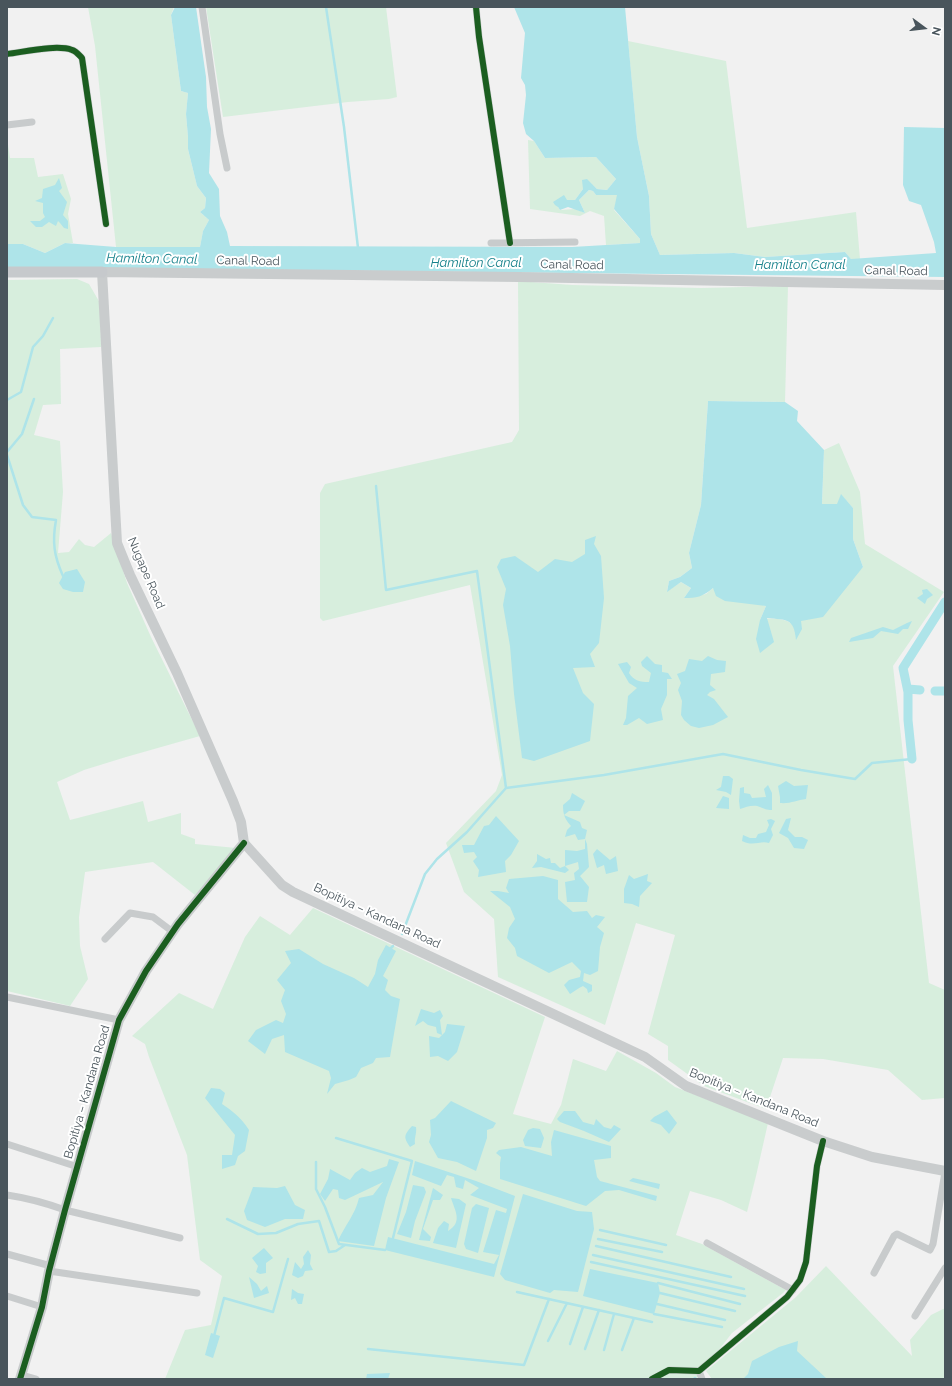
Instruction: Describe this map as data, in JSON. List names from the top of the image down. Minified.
{"streets":{"main road":["Canal Road","Nugape Road","Bopitiya – Kandana Road"]},"crossings":[["Canal Road","Nugape Road"],["Nugape Road","Bopitiya – Kandana Road"]],"water":["Hamilton Canal"],"north":"right"}
